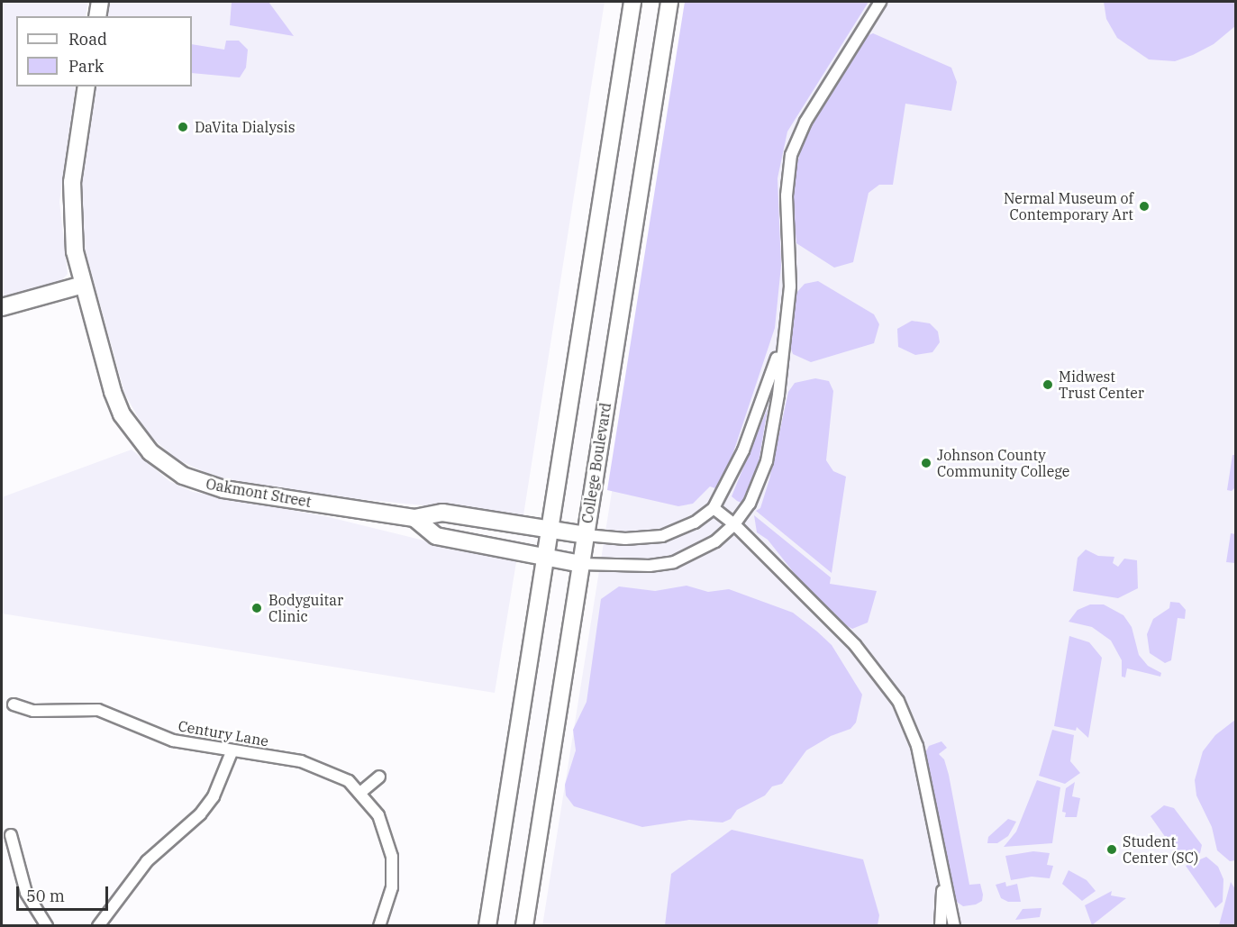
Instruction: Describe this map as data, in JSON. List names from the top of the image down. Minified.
{"streets":{"main road":["College Boulevard","Oakmont Street"],"street":["Century Lane"]},"crossings":[["College Boulevard","Oakmont Street"]],"places":["DaVita Dialysis","Nermal Museum of Contemporary Art","Midwest Trust Center","Johnson County Community College","Bodyguitar Clinic","Student Center (SC)"],"legend":["Road","Park"],"scale_bar":"50 m"}
